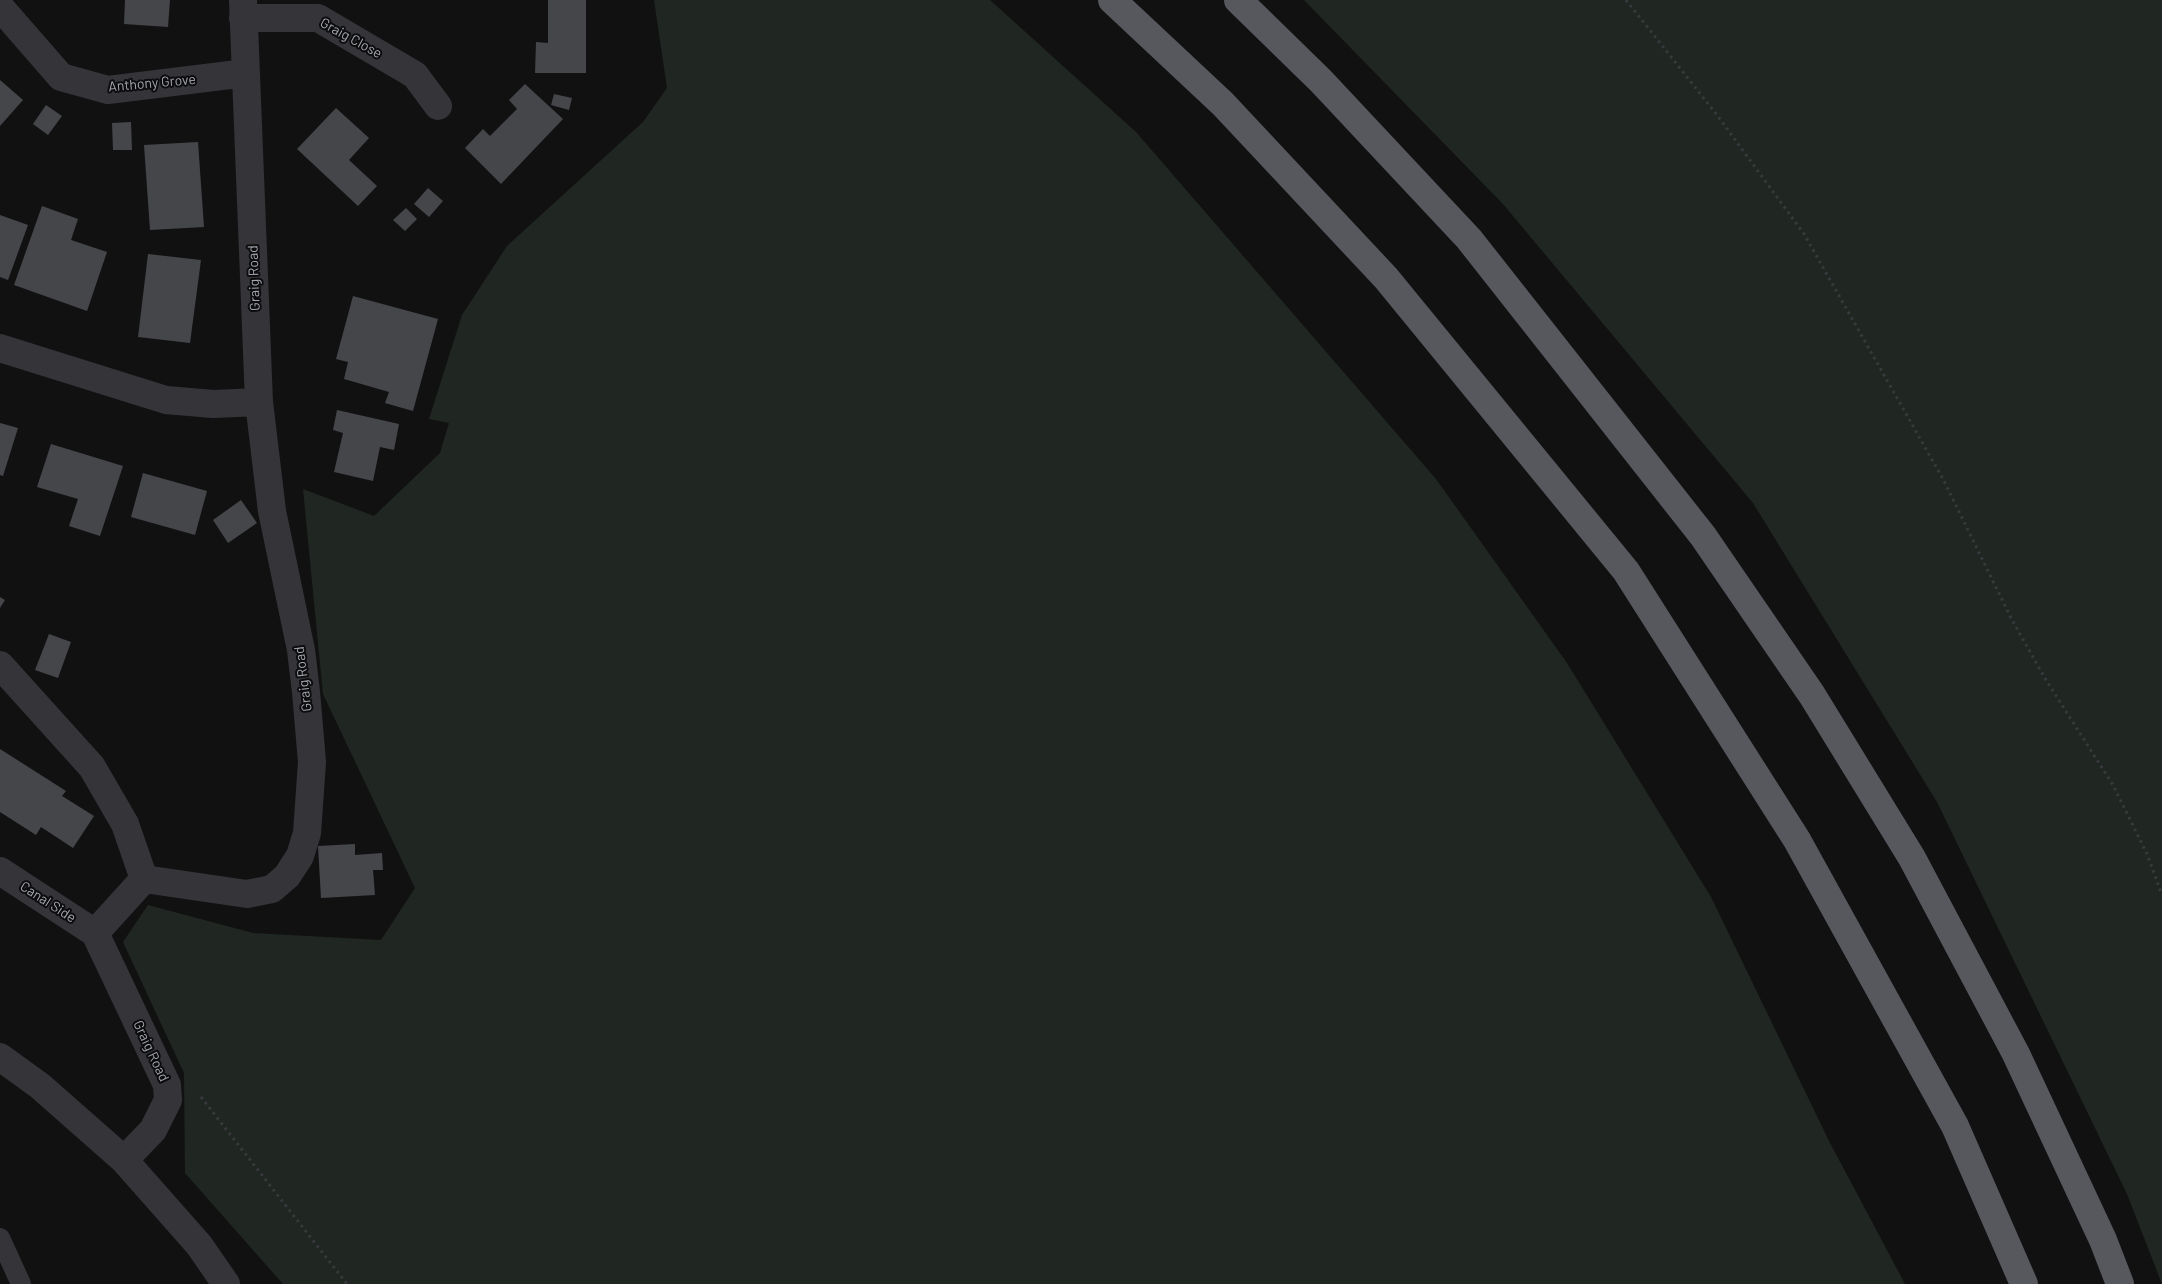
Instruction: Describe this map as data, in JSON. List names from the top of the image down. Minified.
{"streets":{"street":["Graig Close","Anthony Grove","Graig Road","Canal Side"]},"crossings":[["Graig Close","Graig Road"],["Anthony Grove","Graig Road"],["Graig Road","Canal Side"]]}
